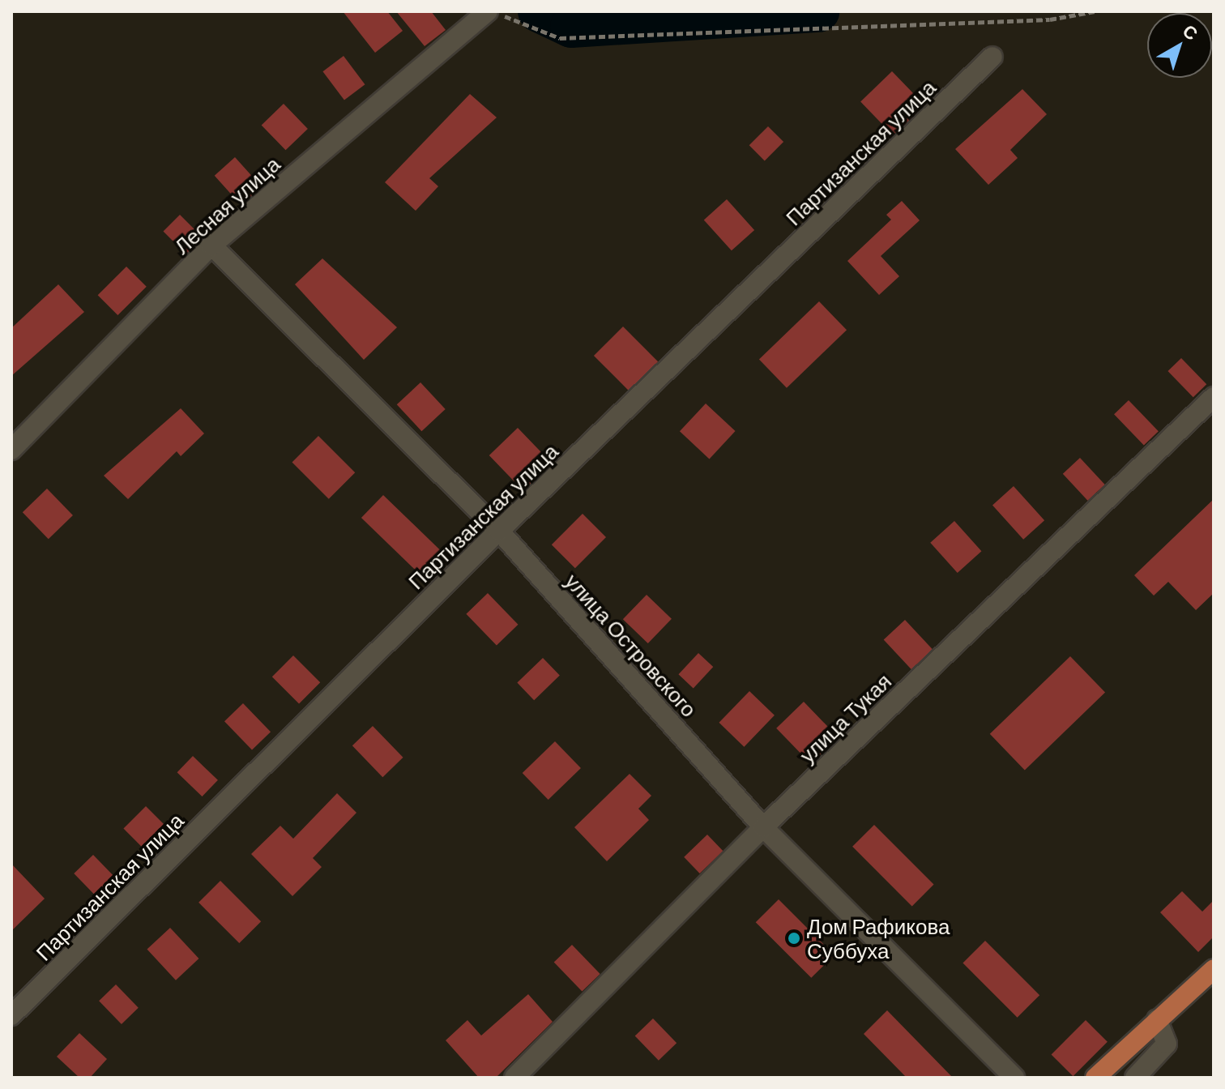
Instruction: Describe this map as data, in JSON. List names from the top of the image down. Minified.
{"streets":{"street":["Партизанская улица","Лесная улица","улица Островского","улица Тукая"]},"crossings":[["Партизанская улица","улица Островского"],["Лесная улица","улица Островского"],["улица Островского","улица Тукая"]],"places":["Дом Рафикова Суббуха"],"north":"top right"}
